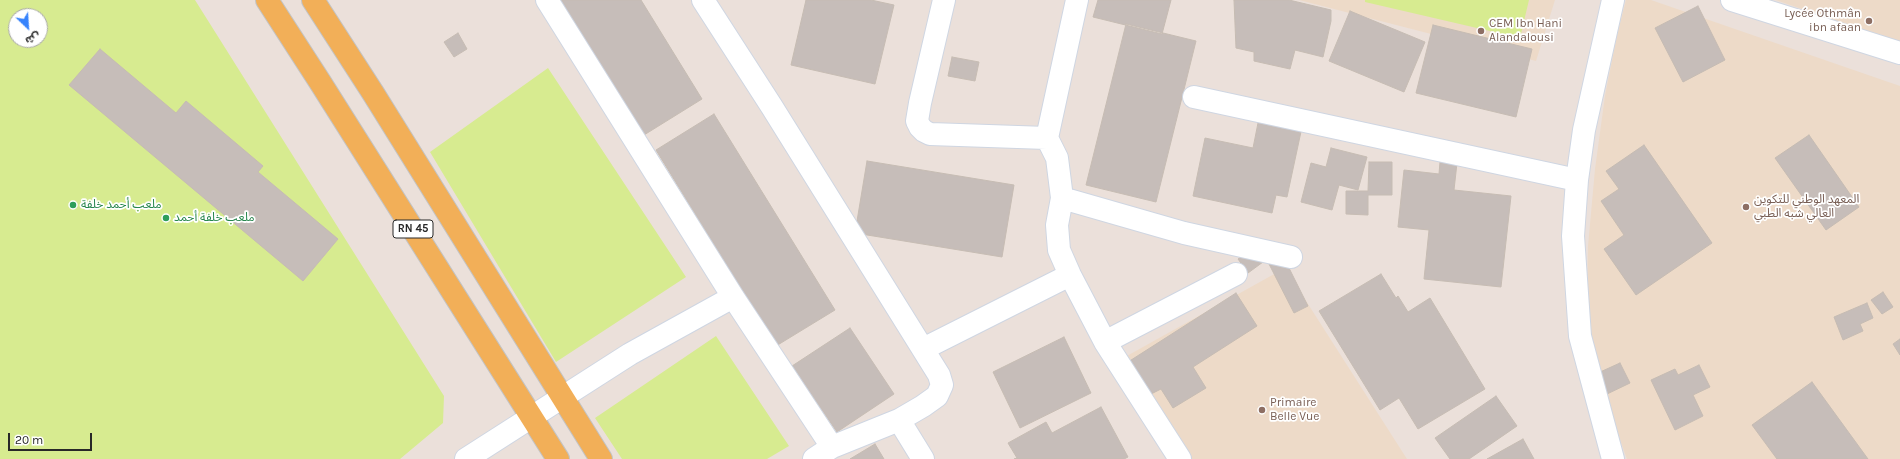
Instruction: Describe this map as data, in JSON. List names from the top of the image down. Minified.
{"streets":{"main road":["RN 45"]},"places":["Lycée Othmân ibn afaan","CEM Ibn Hani Alandalousi","ملعب أحمد خلفة","المعهد الوطني للتكوين العالي شبه الطبي","ملعب خلفة أحمد","Primaire Belle Vue"],"scale_bar":"20 m","north":"bottom right"}
